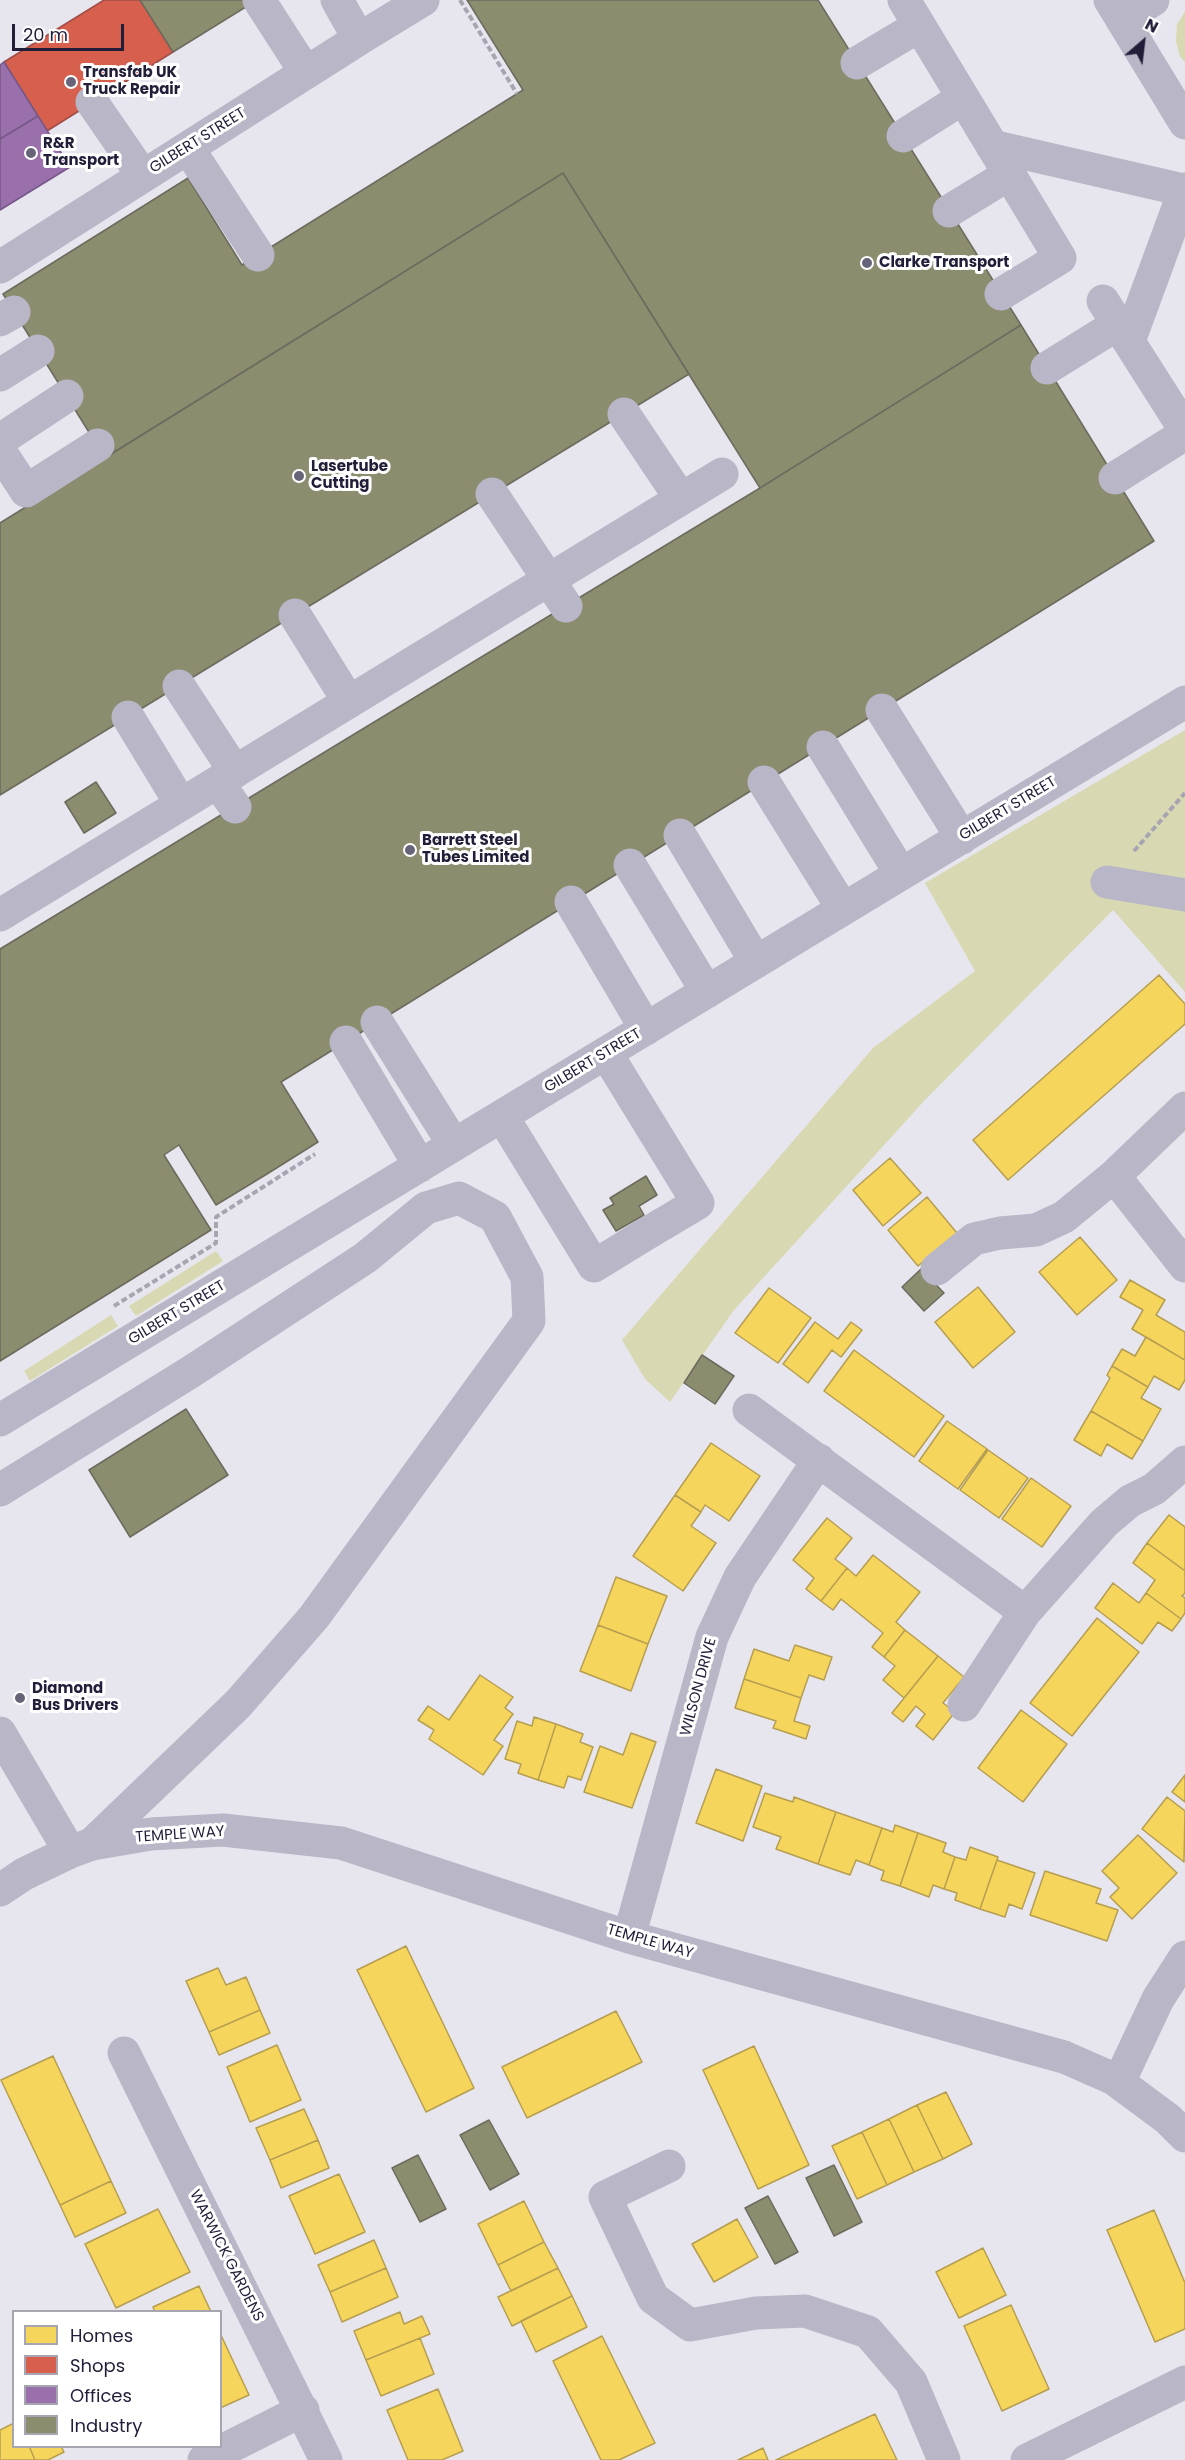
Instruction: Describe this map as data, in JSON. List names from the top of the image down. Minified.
{"streets":{"street":["GILBERT STREET","WILSON DRIVE","TEMPLE WAY","WARWICK GARDENS"]},"crossings":[["WILSON DRIVE","TEMPLE WAY"]],"places":["Transfab UK Truck Repair","R&R Transport","Clarke Transport","Lasertube Cutting","Barrett Steel Tubes Limited","Diamond Bus Drivers"],"legend":["Homes","Shops","Offices","Industry"],"scale_bar":"20 m","north":"top right"}
